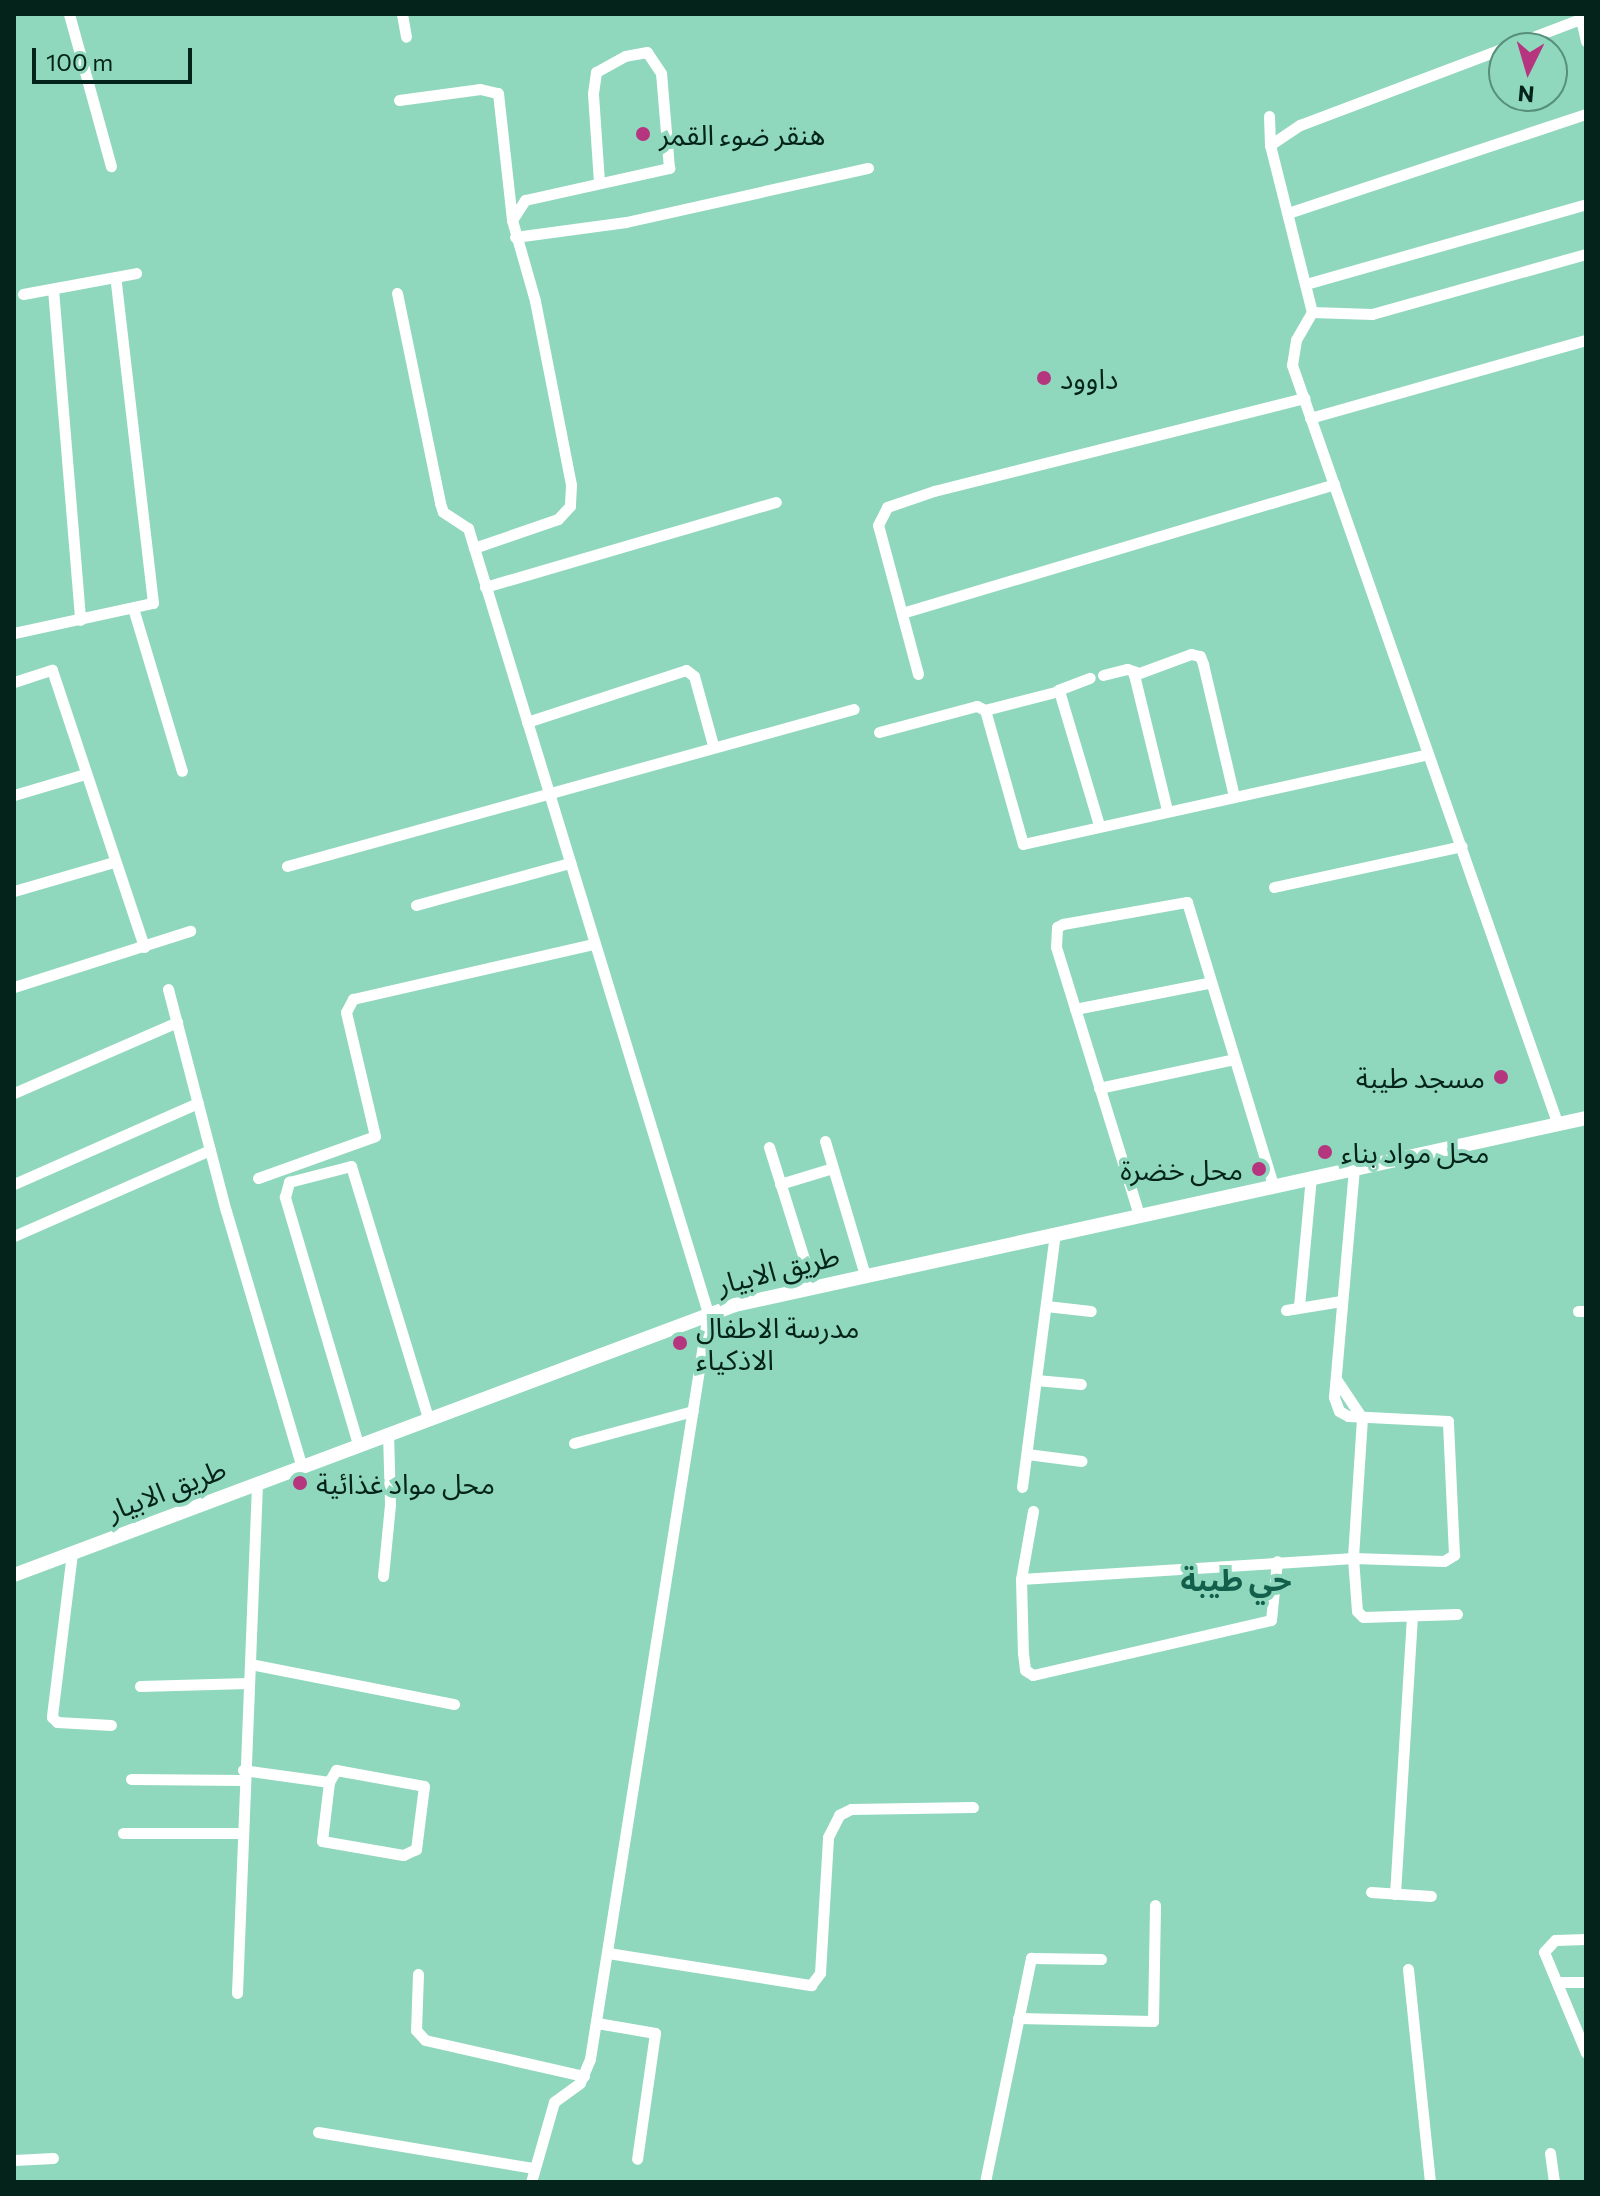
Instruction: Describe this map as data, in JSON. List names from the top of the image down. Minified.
{"streets":{"main road":["طريق الابيار"]},"districts":["حي طيبة"],"places":["هنقر ضوء القمر","داوود","مسجد طيبة","محل مواد بناء","محل خضرة","مدرسة الاطفال الاذكياء","محل مواد غذائية"],"scale_bar":"100 m","north":"bottom"}
